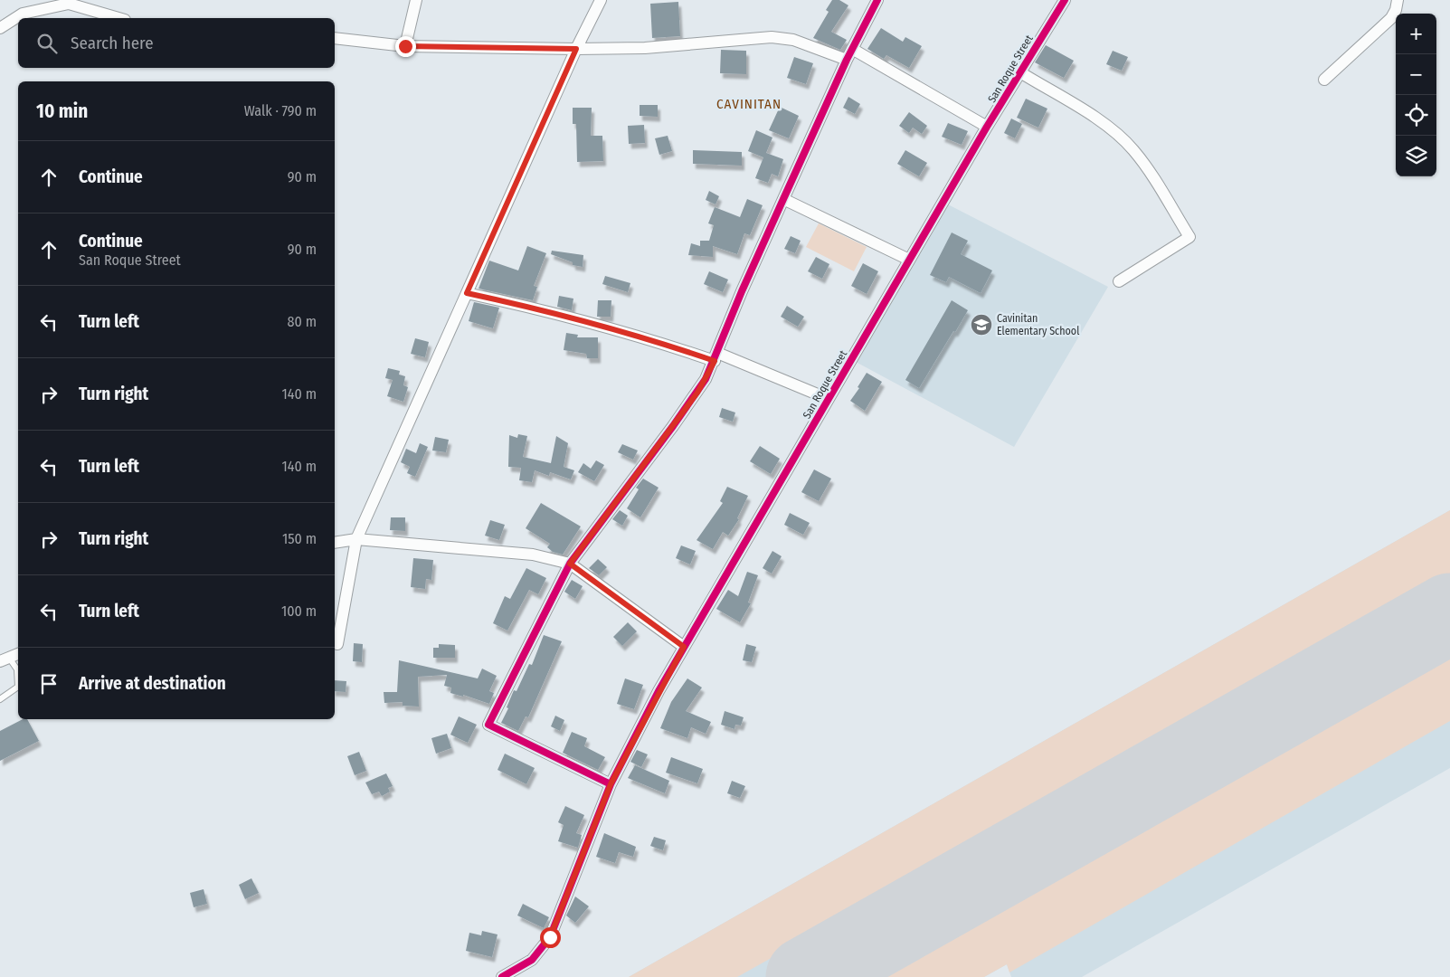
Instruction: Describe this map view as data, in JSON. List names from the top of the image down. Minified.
{"streets":{"street":["San Roque Street"]},"districts":["CAVINITAN"],"places":{"school or university":["Cavinitan Elementary School"]},"page":{"map_buttons":["+","−"],"search":"Search here","heading":["10 min","Walk · 790 m"],"list":[["Continue","90 m"],["Continue","San Roque Street","90 m"],["Turn left","80 m"],["Turn right","140 m"],["Turn left","140 m"],["Turn right","150 m"],["Turn left","100 m"],"Arrive at destination"]}}
